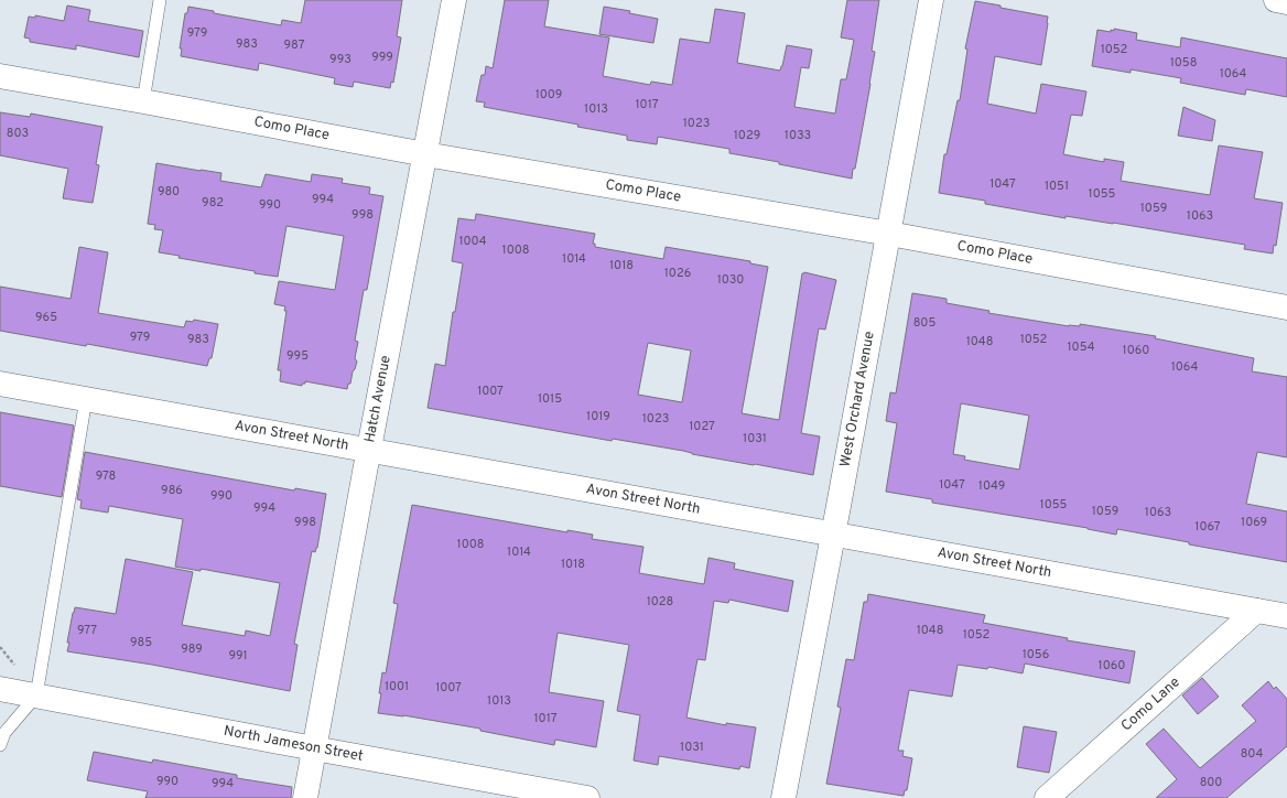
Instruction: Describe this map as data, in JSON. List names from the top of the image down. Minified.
{"streets":{"street":["Como Place","Hatch Avenue","West Orchard Avenue","Avon Street North","Como Lane","North Jameson Street"]},"crossings":[["Como Place","Hatch Avenue"],["Como Place","West Orchard Avenue"],["Hatch Avenue","Avon Street North"],["Hatch Avenue","North Jameson Street"],["West Orchard Avenue","Avon Street North"],["Avon Street North","Como Lane"]],"house_numbers":["979","983","987","1052","999","993","1058","1064","1009","1017","1013","1023","803","1029","1033","1047","1051","980","1055","994","982","990","1059","998","1063","1004","1008","1014","1018","1026","1030","965","805","979","983","1052","1048","1054","1060","995","1064","1007","1015","1019","1023","1027","1031","978","1047","1049","986","990","1055","994","1059","1063","998","1069","1067","1008","1014","1018","1028","977","1048","1052","985","989","1056","991","1060","1001","1007","1013","1017","1031","804","990","800","994"]}
